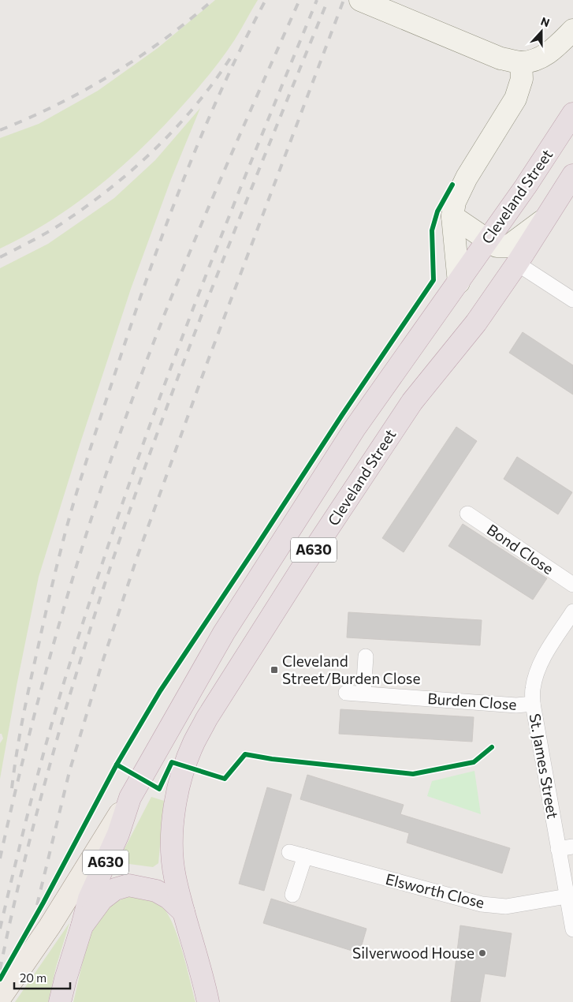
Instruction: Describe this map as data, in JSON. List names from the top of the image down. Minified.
{"streets":{"highway":["Cleveland Street","A630"],"street":["Bond Close","Burden Close","St. James Street","Elsworth Close"]},"crossings":[["Cleveland Street","A630"],["Burden Close","St. James Street"],["St. James Street","Elsworth Close"]],"places":{"transit":["Cleveland Street/Burden Close"],"other":["Silverwood House"]},"scale_bar":"20 m","north":"top"}
